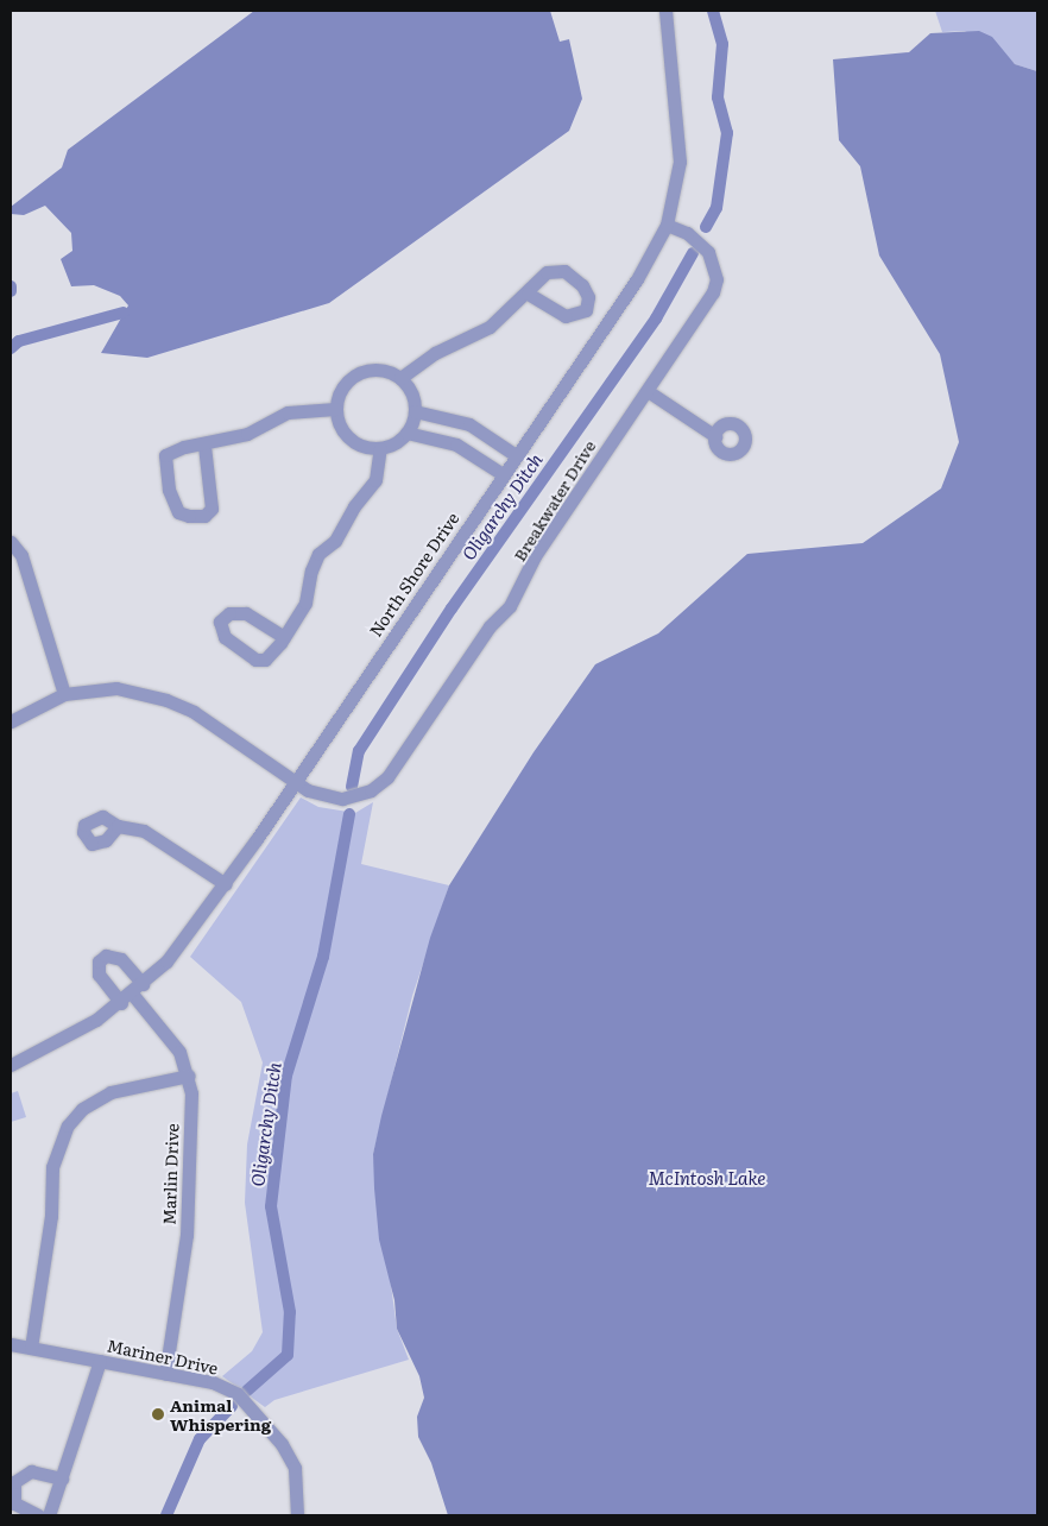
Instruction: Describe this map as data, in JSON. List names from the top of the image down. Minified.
{"streets":{"street":["Breakwater Drive","North Shore Drive","Marlin Drive","Mariner Drive"]},"crossings":[["Breakwater Drive","North Shore Drive"],["North Shore Drive","Marlin Drive"],["Marlin Drive","Mariner Drive"]],"water":["Oligarchy Ditch","McIntosh Lake"],"places":["Animal Whispering"]}
